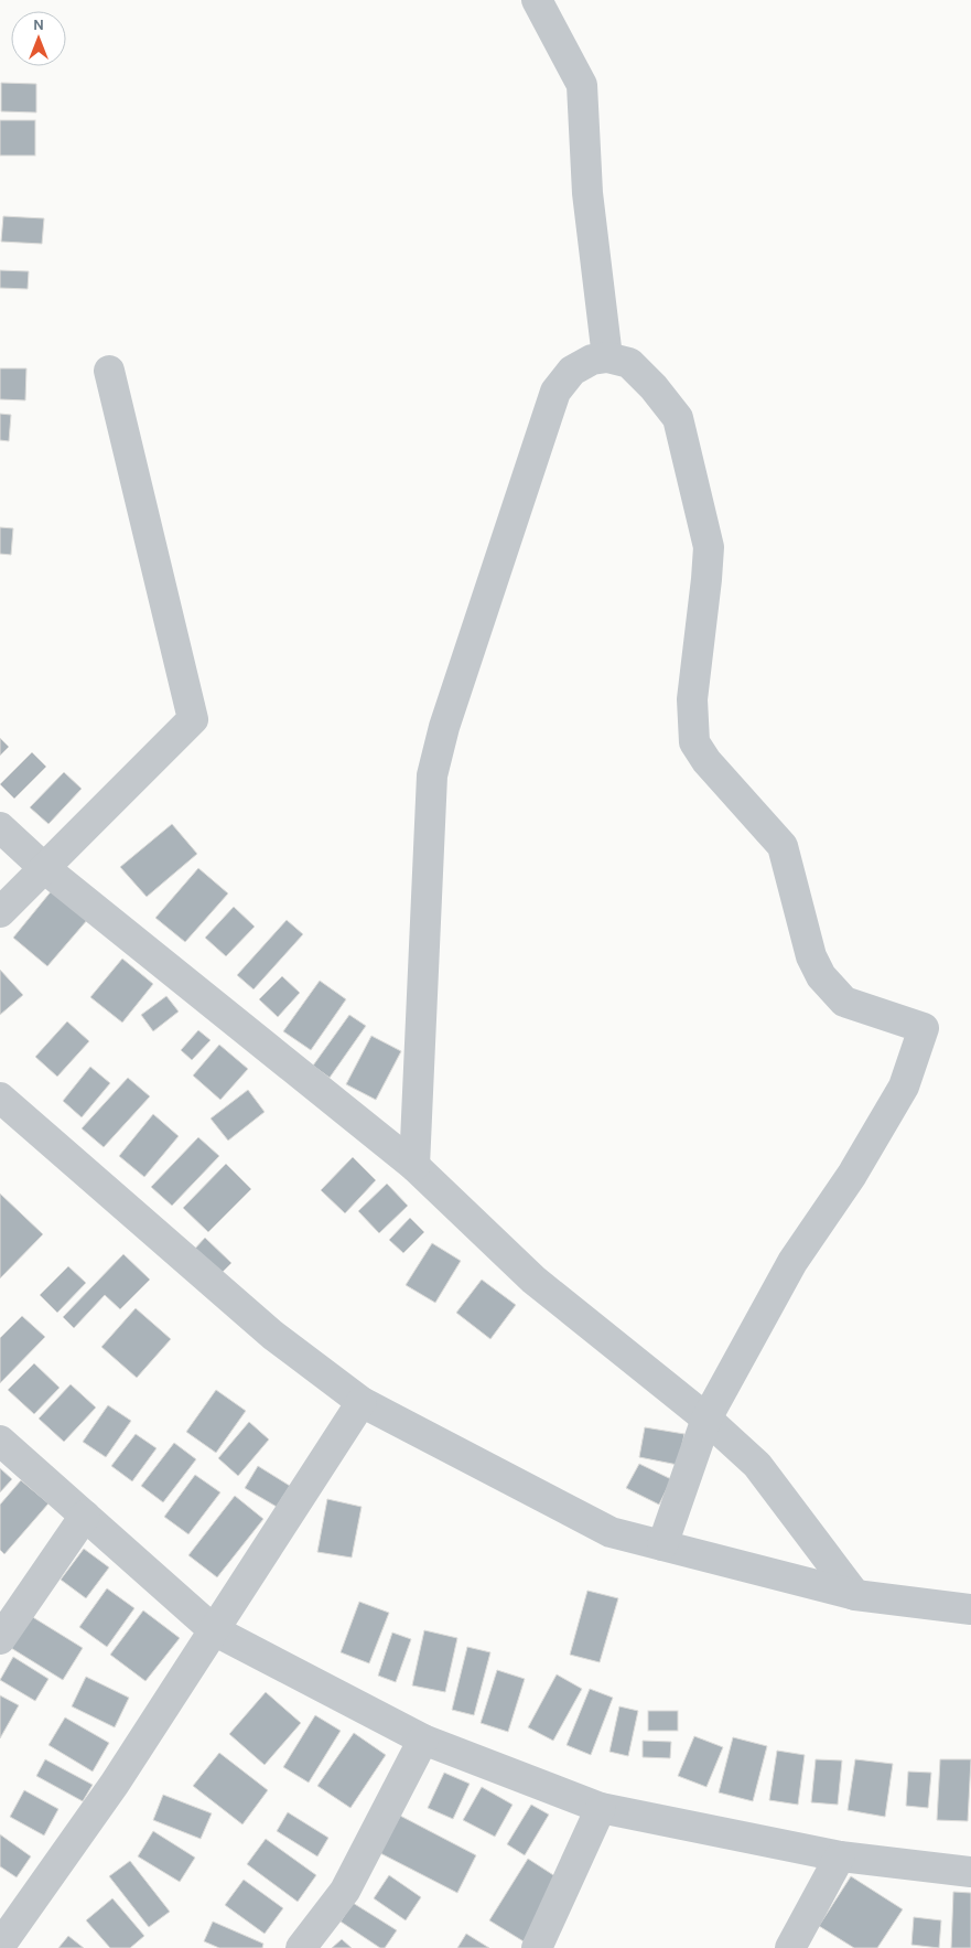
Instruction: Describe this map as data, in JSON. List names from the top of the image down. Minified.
{"north":"top"}
